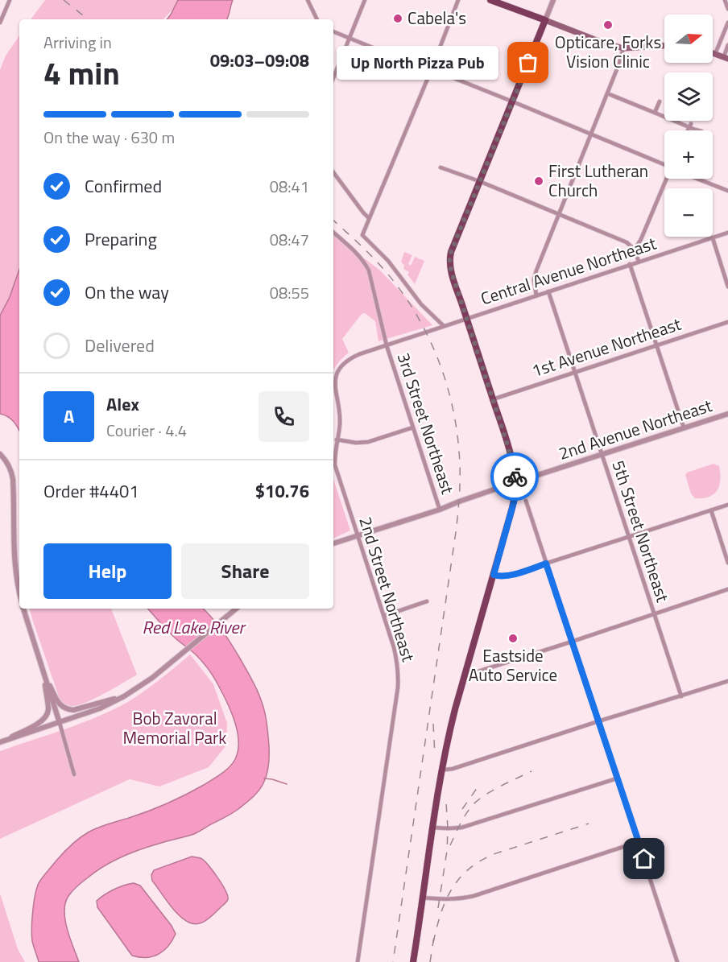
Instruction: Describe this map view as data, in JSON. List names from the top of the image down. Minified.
{"streets":{"street":["Central Avenue Northeast","1st Avenue Northeast","3rd Street Northeast","2nd Avenue Northeast","5th Street Northeast","2nd Street Northeast"]},"crossings":[["Central Avenue Northeast","3rd Street Northeast"],["Central Avenue Northeast","5th Street Northeast"],["Central Avenue Northeast","2nd Street Northeast"],["1st Avenue Northeast","5th Street Northeast"],["3rd Street Northeast","2nd Avenue Northeast"],["2nd Avenue Northeast","5th Street Northeast"],["2nd Avenue Northeast","2nd Street Northeast"]],"water":["Red Lake River"],"parks":["Bob Zavoral Memorial Park"],"places":["Cabela's","Opticare, Forks Vision Clinic","Up North Pizza Pub","First Lutheran Church","Eastside Auto Service"],"north":"right","page":{"map_buttons":["+","−"],"heading":["4 min","Arriving in","09:03–09:08"],"panel":["Alex","Courier · 4.4","Order #4401","$10.76"],"bubble":"Up North Pizza Pub","bar":"On the way · 630 m","list":[["Confirmed","08:41"],["Preparing","08:47"],["On the way","08:55"],"Delivered"],"round":"A","buttons":["Help","Share"]}}
